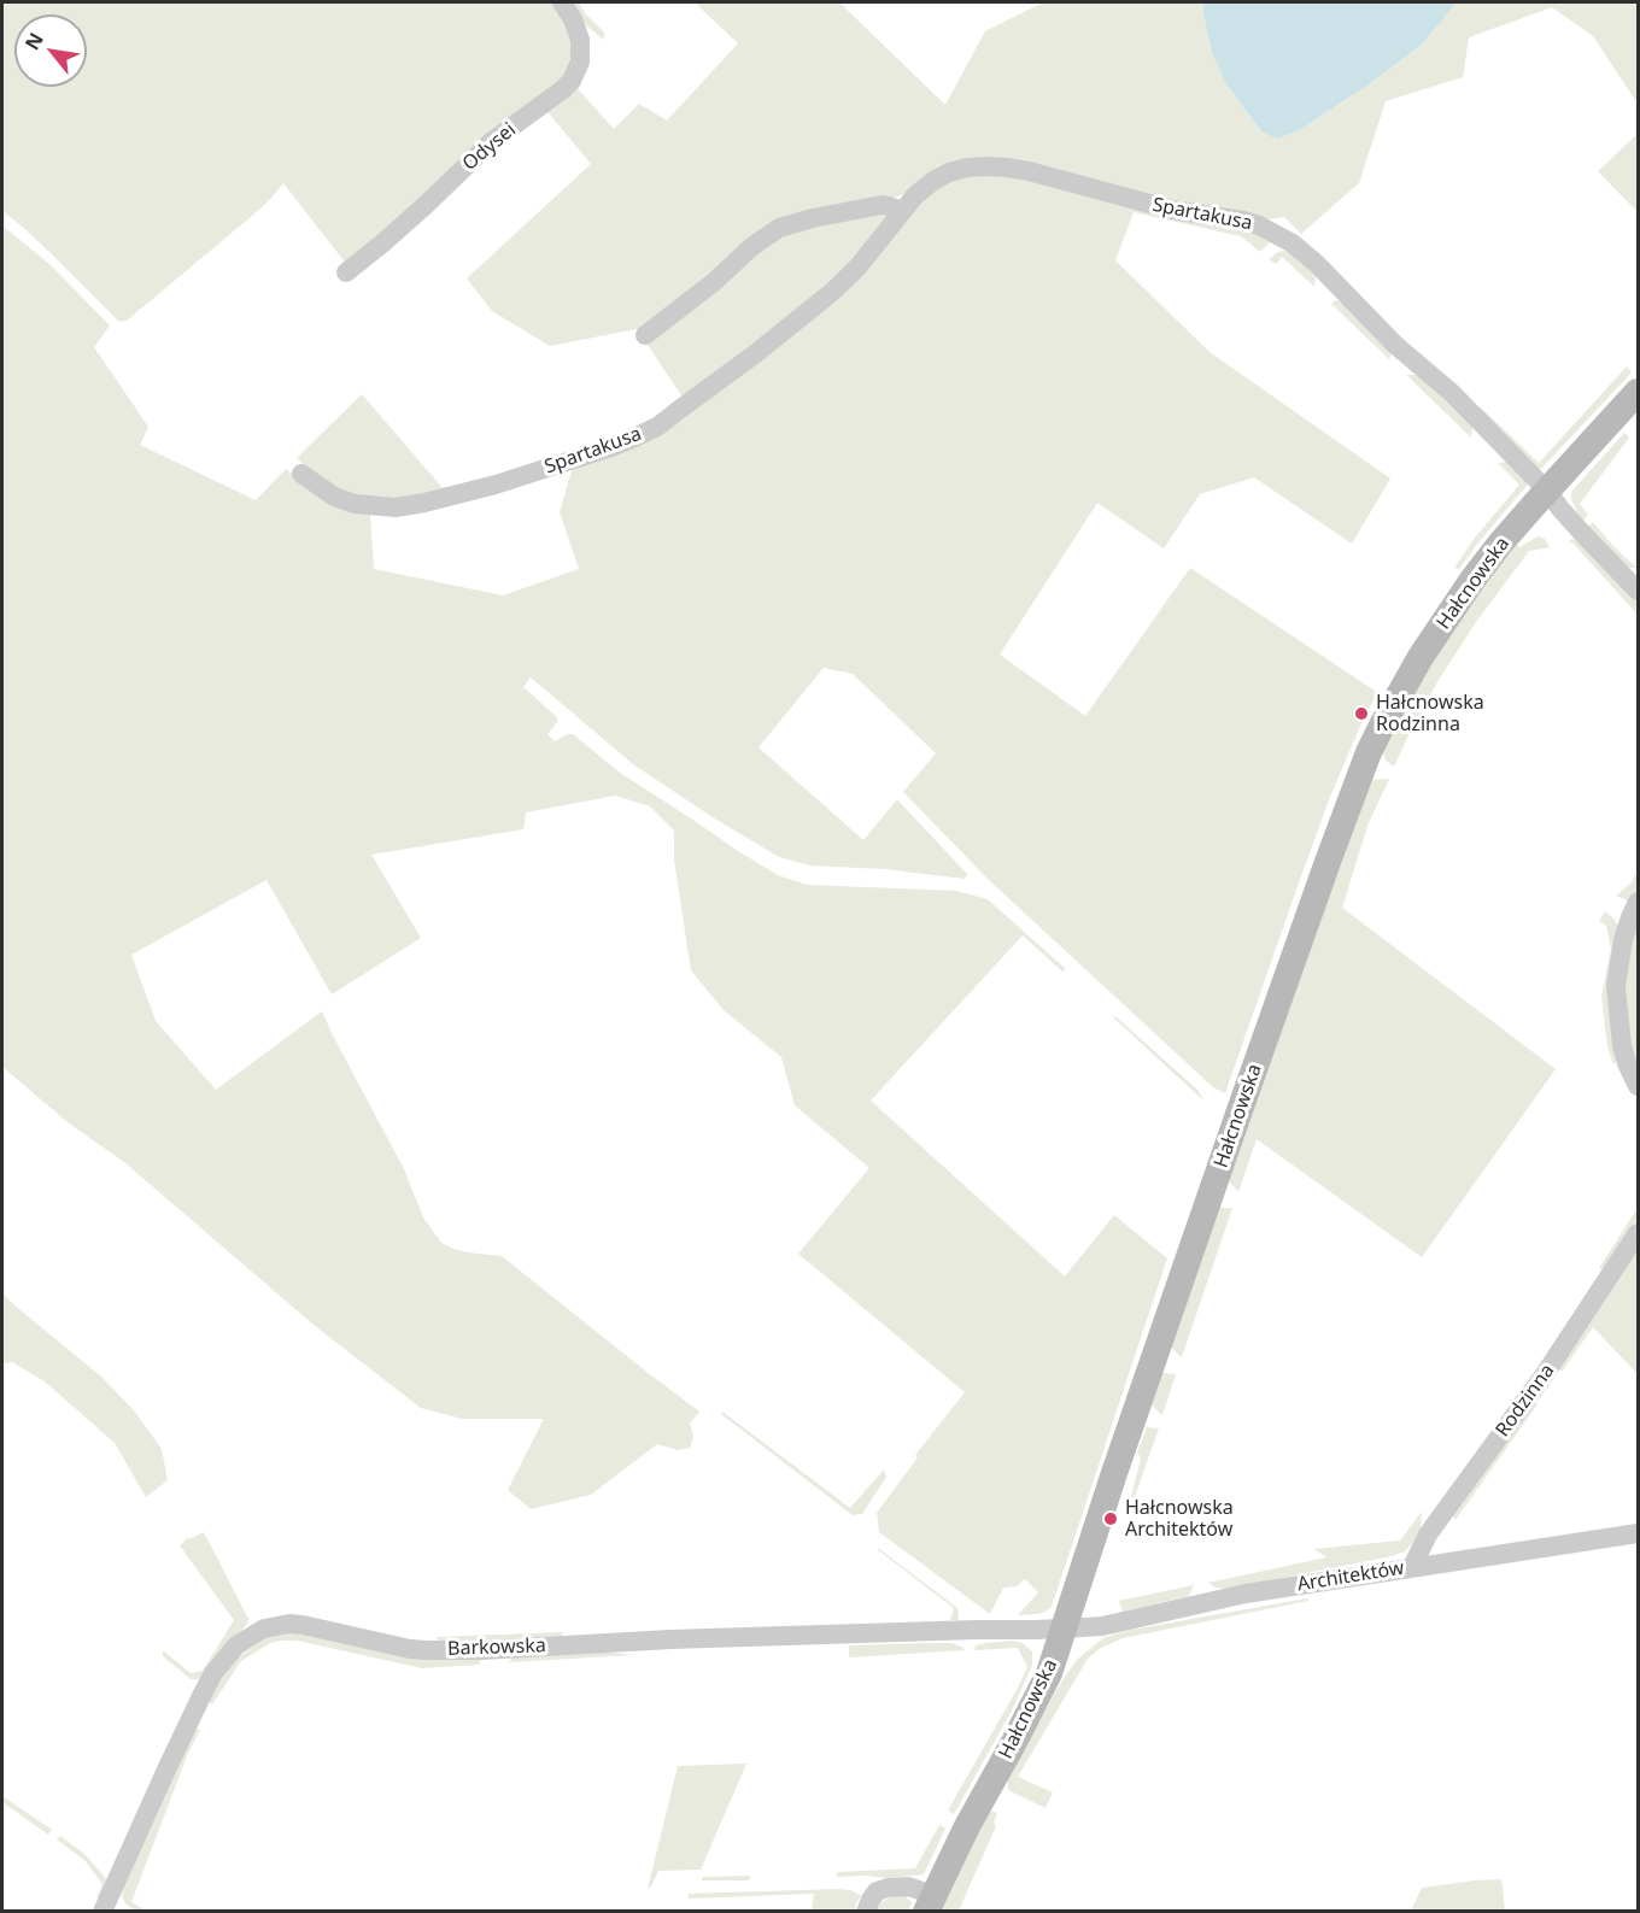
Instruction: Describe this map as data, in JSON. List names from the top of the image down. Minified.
{"streets":{"street":["Odysei","Spartakusa","Hałcnowska","Rodzinna","Architektów","Barkowska"]},"crossings":[["Spartakusa","Hałcnowska"],["Hałcnowska","Architektów"],["Hałcnowska","Barkowska"],["Rodzinna","Architektów"],["Architektów","Barkowska"]],"places":["Hałcnowska Rodzinna","Hałcnowska Architektów"],"north":"top left"}
